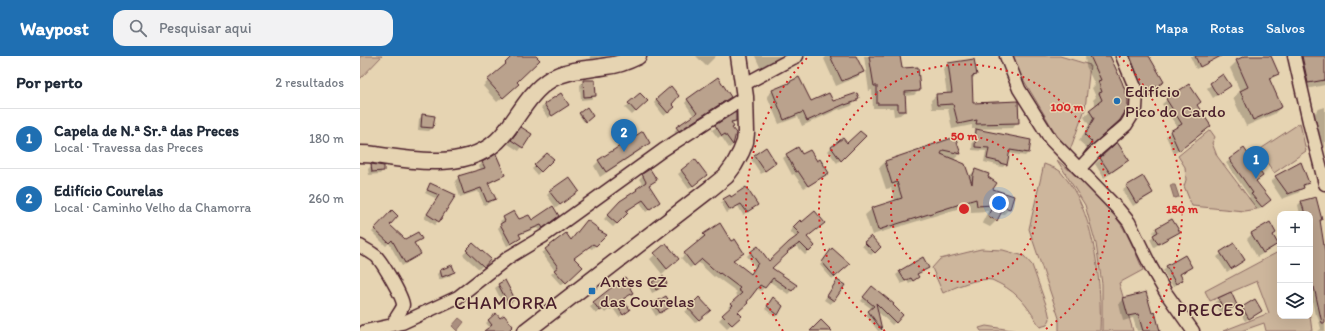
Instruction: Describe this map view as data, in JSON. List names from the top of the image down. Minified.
{"districts":["CHAMORRA","PRECES"],"places":{"other":["Edifício Pico do Cardo"],"transit":["Antes CZ das Courelas"]},"page":{"header":"Waypost","search":"Pesquisar aqui","nav":["Mapa","Rotas","Salvos"],"heading":["Por perto","2 resultados"],"list":[{"mark":"1","name":"Capela de N.ª Sr.ª das Preces","note":"Local · Travessa das Preces","value":"180 m"},{"mark":"2","name":"Edifício Courelas","note":"Local · Caminho Velho da Chamorra","value":"260 m"}],"pins":["2","1"],"map_buttons":["+","−"]},"rings":["100 m","50 m","150 m"]}
